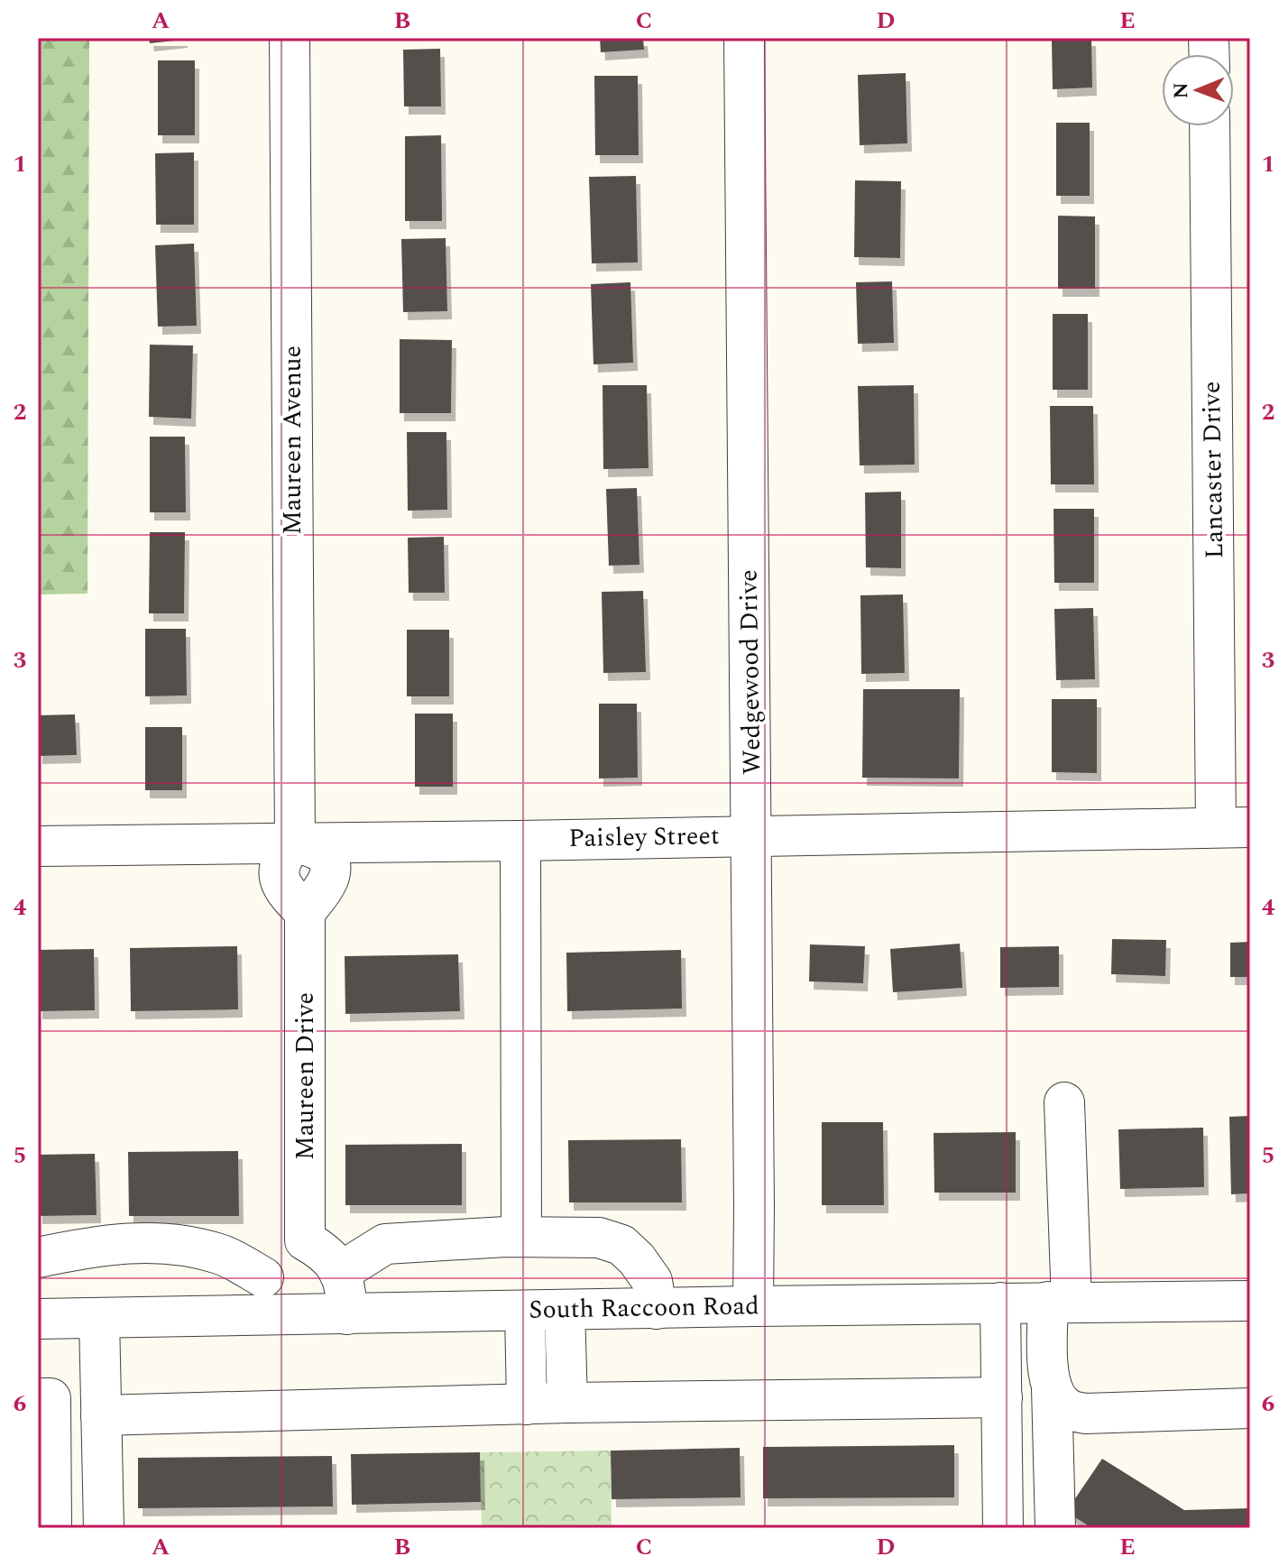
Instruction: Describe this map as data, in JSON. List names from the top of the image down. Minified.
{"streets":{"street":["Maureen Avenue","Lancaster Drive","Wedgewood Drive","Paisley Street","Maureen Drive","South Raccoon Road"]},"crossings":[["Maureen Avenue","Paisley Street"],["Maureen Avenue","Maureen Drive"],["Lancaster Drive","Paisley Street"],["Wedgewood Drive","Paisley Street"],["Wedgewood Drive","South Raccoon Road"],["Paisley Street","Maureen Drive"]],"north":"left","grid":{"columns":["A","B","C","D","E"],"rows":["1","2","3","4","5","6"]}}
